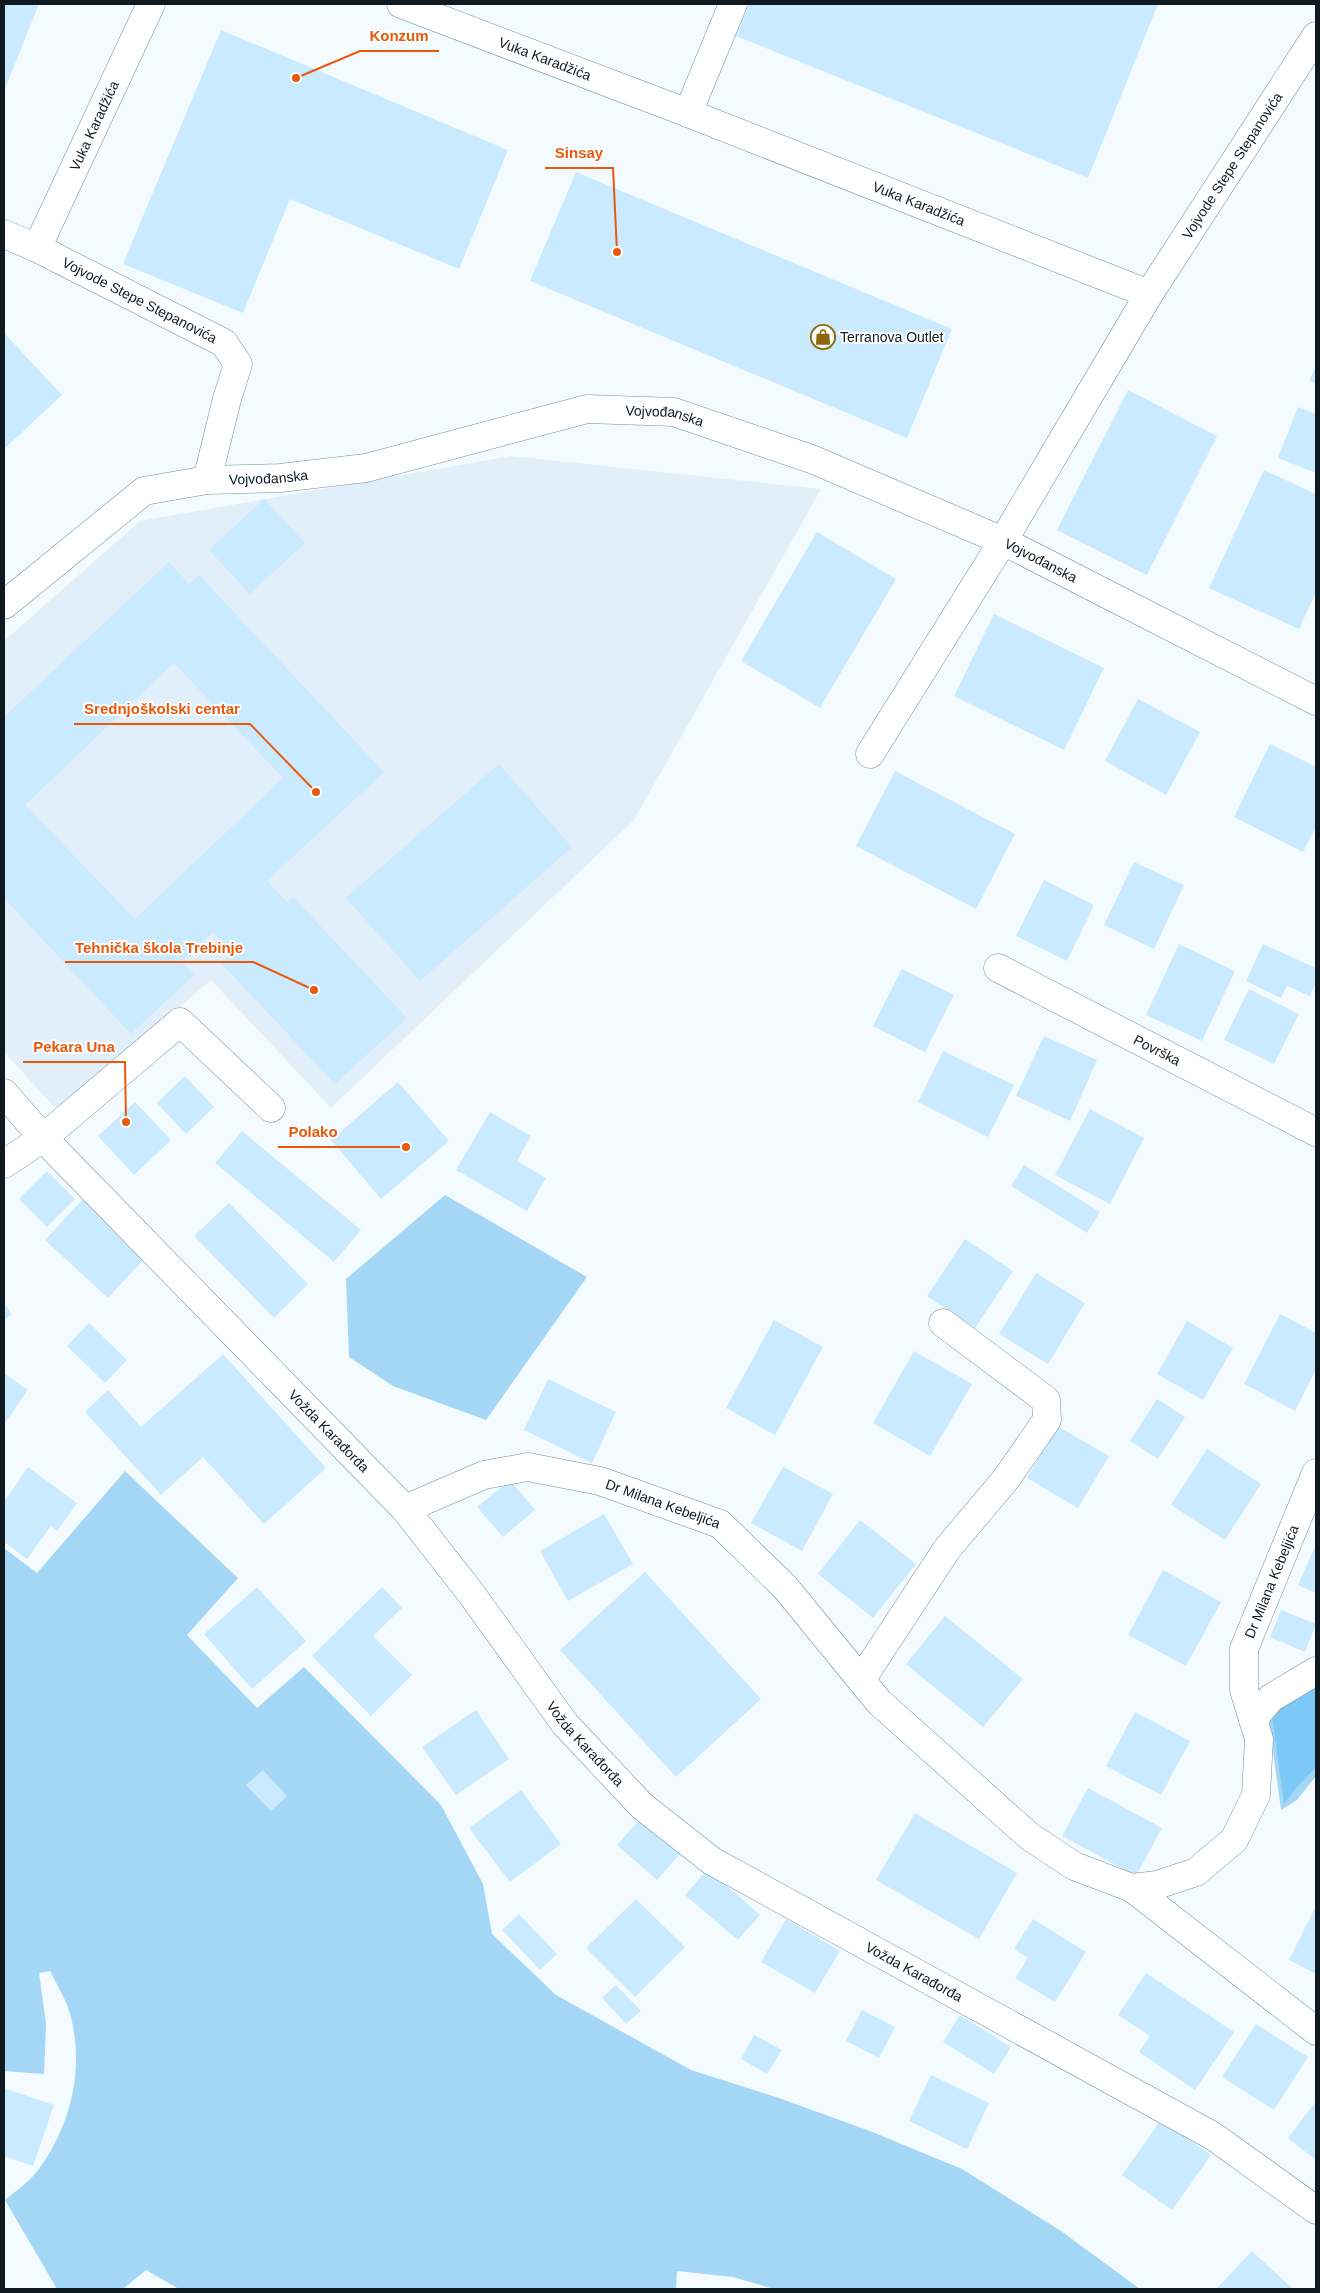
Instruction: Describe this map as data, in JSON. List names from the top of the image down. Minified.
{"streets":{"street":["Vuka Karadžića","Vojvode Stepe Stepanovića","Vojvođanska","Površka","Vožda Karađorđa","Dr Milana Kebeljića"]},"crossings":[["Vuka Karadžića","Vojvode Stepe Stepanovića"],["Vojvode Stepe Stepanovića","Vojvođanska"],["Vožda Karađorđa","Dr Milana Kebeljića"]],"places":{"other":["Konzum","Sinsay","Srednjoškolski centar","Tehnička škola Trebinje","Pekara Una","Polako"],"shop":["Terranova Outlet"]}}
